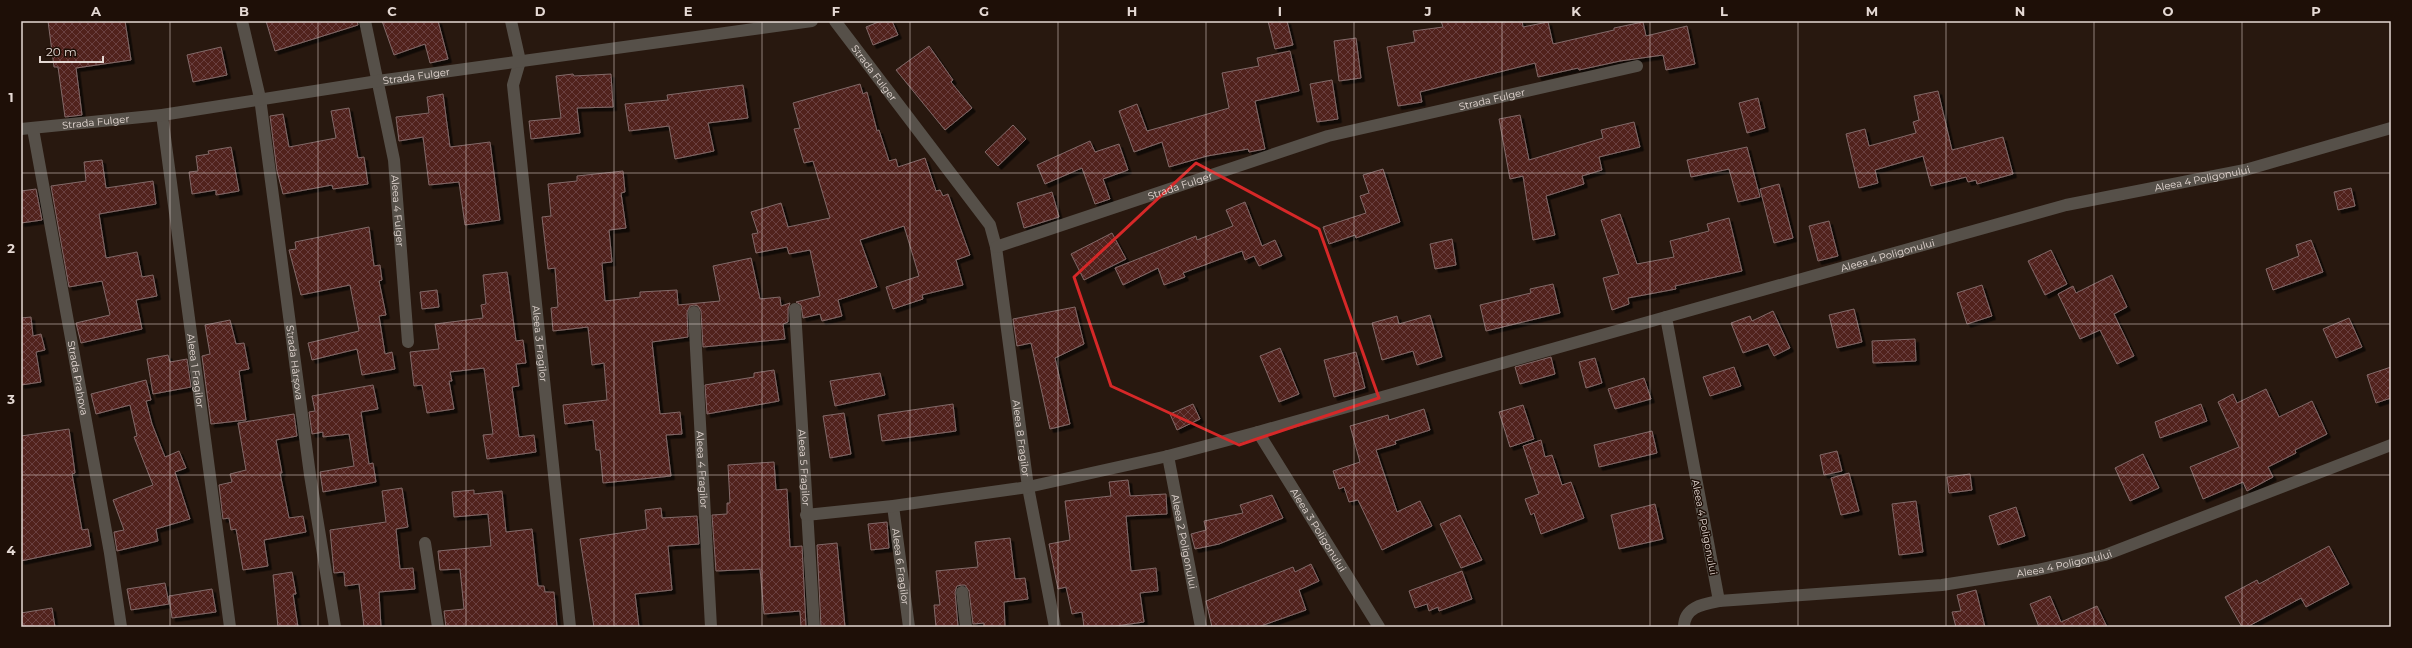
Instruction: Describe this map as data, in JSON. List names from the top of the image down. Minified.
{"streets":{"street":["Strada Fulger","Aleea 4 Poligonului","Aleea 4 Fulger","Aleea 3 Fragilor","Strada Hârșova","Aleea 1 Fragilor","Strada Prahova","Aleea 8 Fragilor","Aleea 5 Fragilor","Aleea 4 Fragilor","Aleea 3 Poligonului","Aleea 2 Poligonului","Aleea 6 Fragilor"]},"crossings":[["Strada Fulger","Aleea 4 Fulger"],["Strada Fulger","Aleea 3 Fragilor"],["Strada Fulger","Strada Hârșova"],["Strada Fulger","Aleea 1 Fragilor"],["Strada Fulger","Strada Prahova"],["Strada Fulger","Aleea 8 Fragilor"]],"scale_bar":"20 m","grid":{"columns":["A","B","C","D","E","F","G","H","I","J","K","L","M","N","O","P"],"rows":["1","2","3","4"]}}
